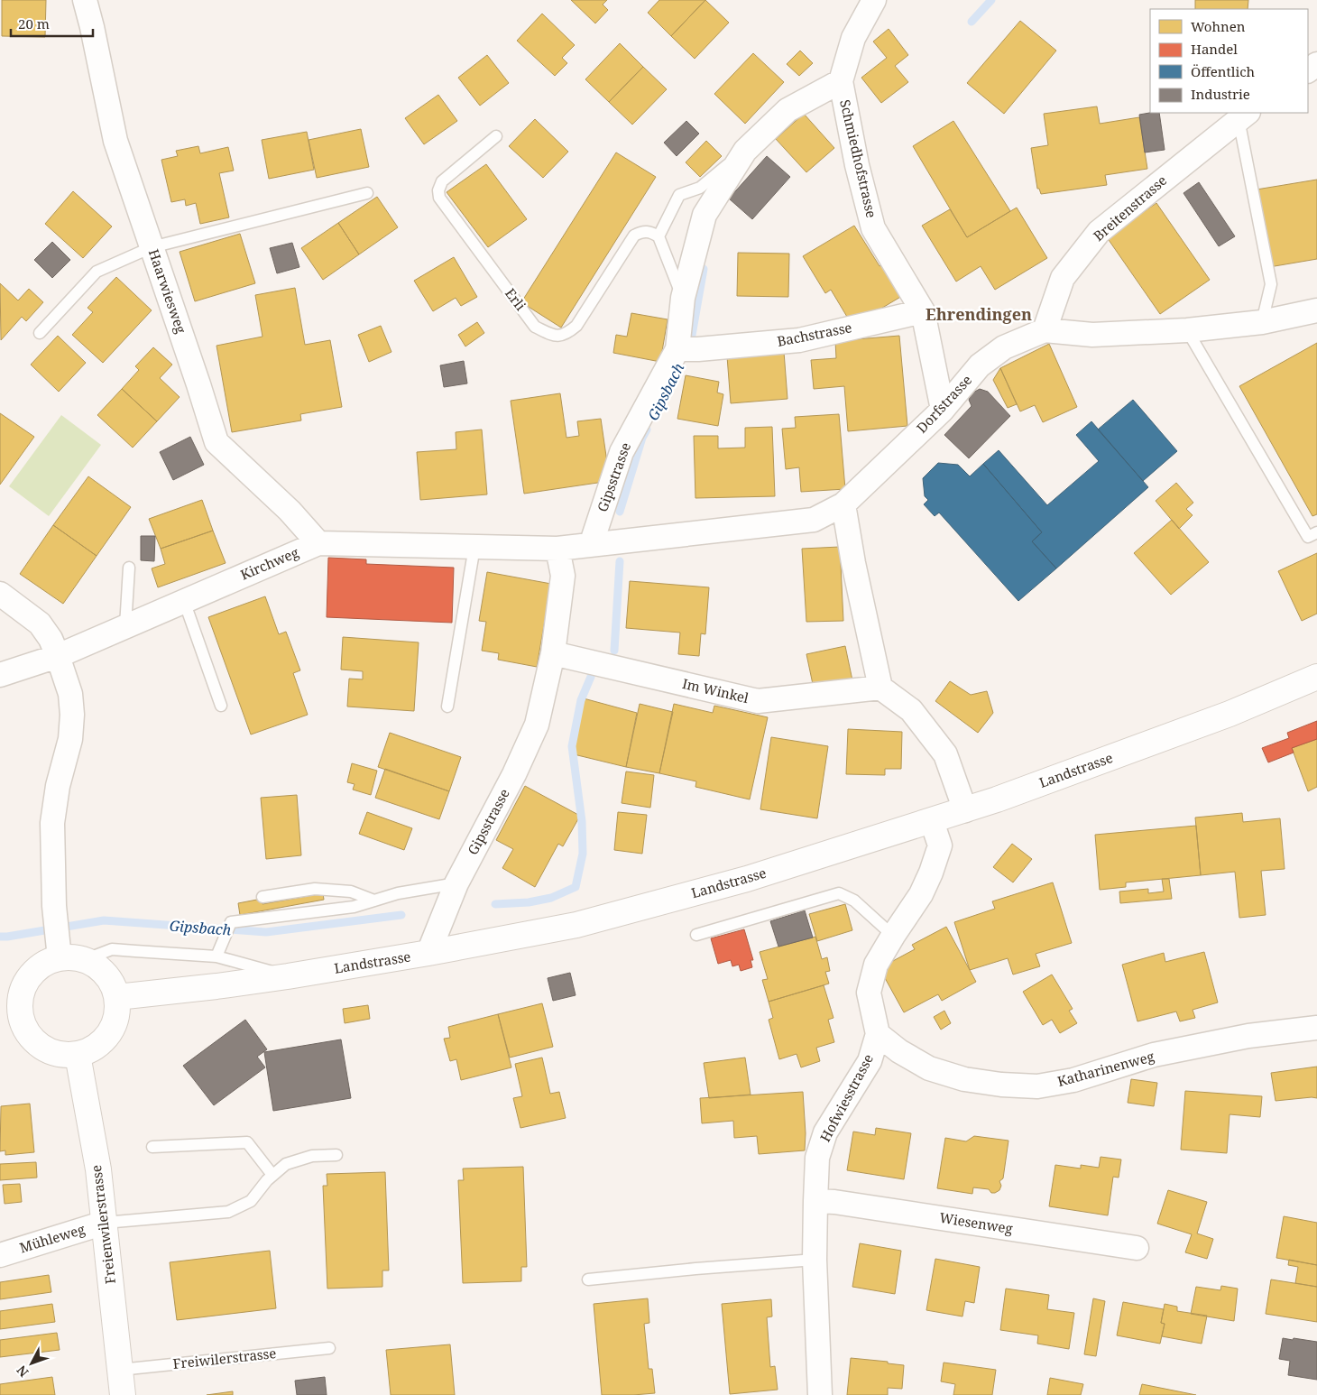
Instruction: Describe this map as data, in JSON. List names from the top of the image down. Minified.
{"streets":{"main road":["Landstrasse","Freienwilerstrasse"],"street":["Schmiedhofstrasse","Breitenstrasse","Haarwiesweg","Bachstrasse","Dorfstrasse","Gipsstrasse","Kirchweg","Im Winkel","Katharinenweg","Hofwiesstrasse","Wiesenweg","Mühleweg"],"lane":["Erli","Freiwilerstrasse"]},"crossings":[["Schmiedhofstrasse","Bachstrasse"],["Schmiedhofstrasse","Dorfstrasse"],["Schmiedhofstrasse","Gipsstrasse"],["Breitenstrasse","Dorfstrasse"],["Haarwiesweg","Kirchweg"],["Bachstrasse","Gipsstrasse"],["Dorfstrasse","Gipsstrasse"],["Gipsstrasse","Kirchweg"],["Gipsstrasse","Im Winkel"],["Gipsstrasse","Landstrasse"],["Landstrasse","Hofwiesstrasse"],["Landstrasse","Freienwilerstrasse"],["Katharinenweg","Hofwiesstrasse"],["Hofwiesstrasse","Wiesenweg"],["Freienwilerstrasse","Mühleweg"],["Freienwilerstrasse","Freiwilerstrasse"]],"districts":["Ehrendingen"],"water":["Gipsbach"],"legend":["Wohnen","Handel","Öffentlich","Industrie"],"scale_bar":"20 m","north":"bottom left"}
